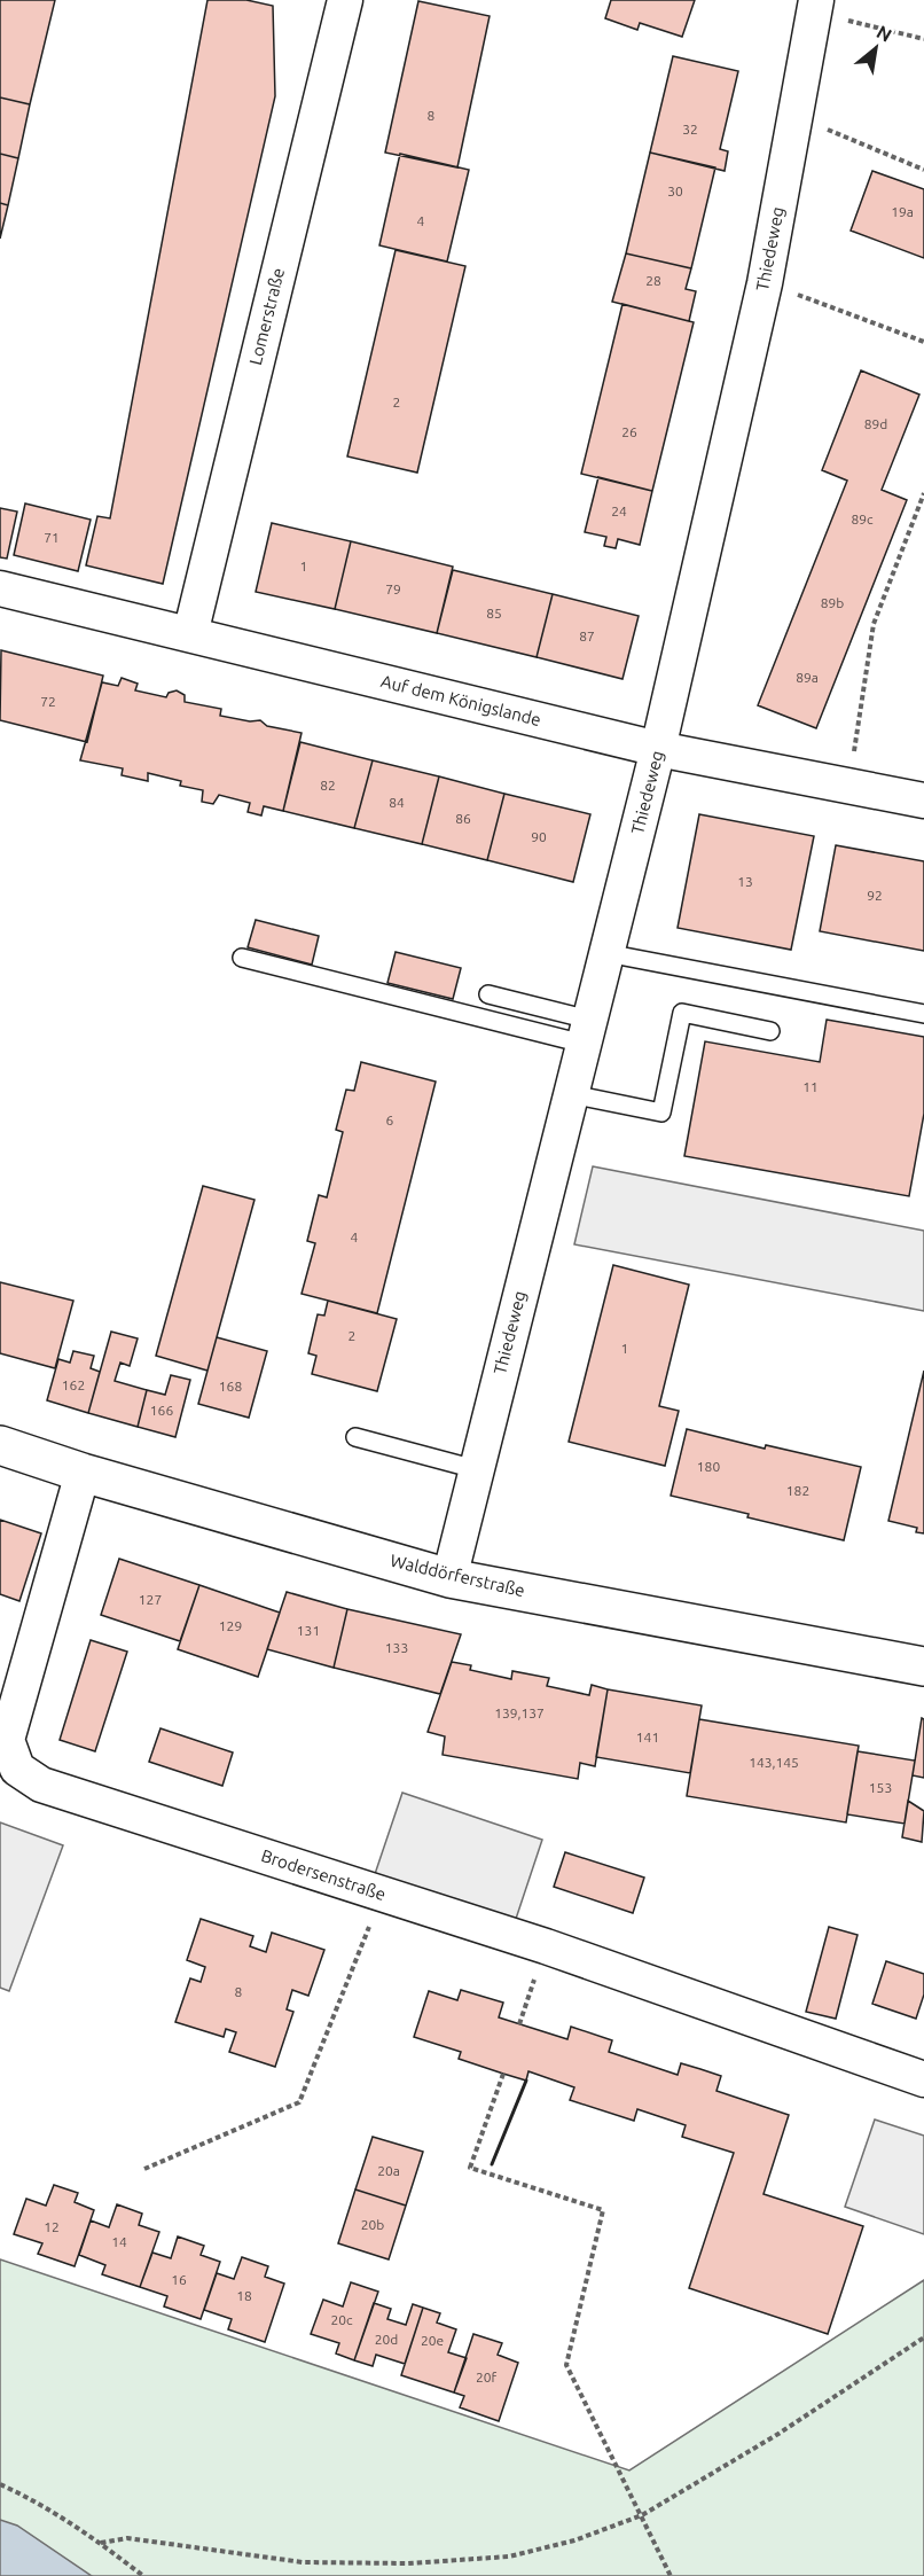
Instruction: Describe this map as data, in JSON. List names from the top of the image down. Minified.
{"streets":{"street":["Thiedeweg","Lomerstraße","Auf dem Königslande","Walddörferstraße","Brodersenstraße"]},"crossings":[["Thiedeweg","Auf dem Königslande"],["Thiedeweg","Walddörferstraße"],["Lomerstraße","Auf dem Königslande"],["Walddörferstraße","Brodersenstraße"]],"house_numbers":["8","32","30","19a","4","28","2","89d","26","24","89c","71","1","79","89b","85","87","89a","72","82","84","86","90","13","92","11","6","4","2","1","162","168","166","180","182","127","129","131","133","139,137","141","143,145","153","8","20a","20b","12","14","16","18","20c","20d","20e","20f"],"north":"top right"}
